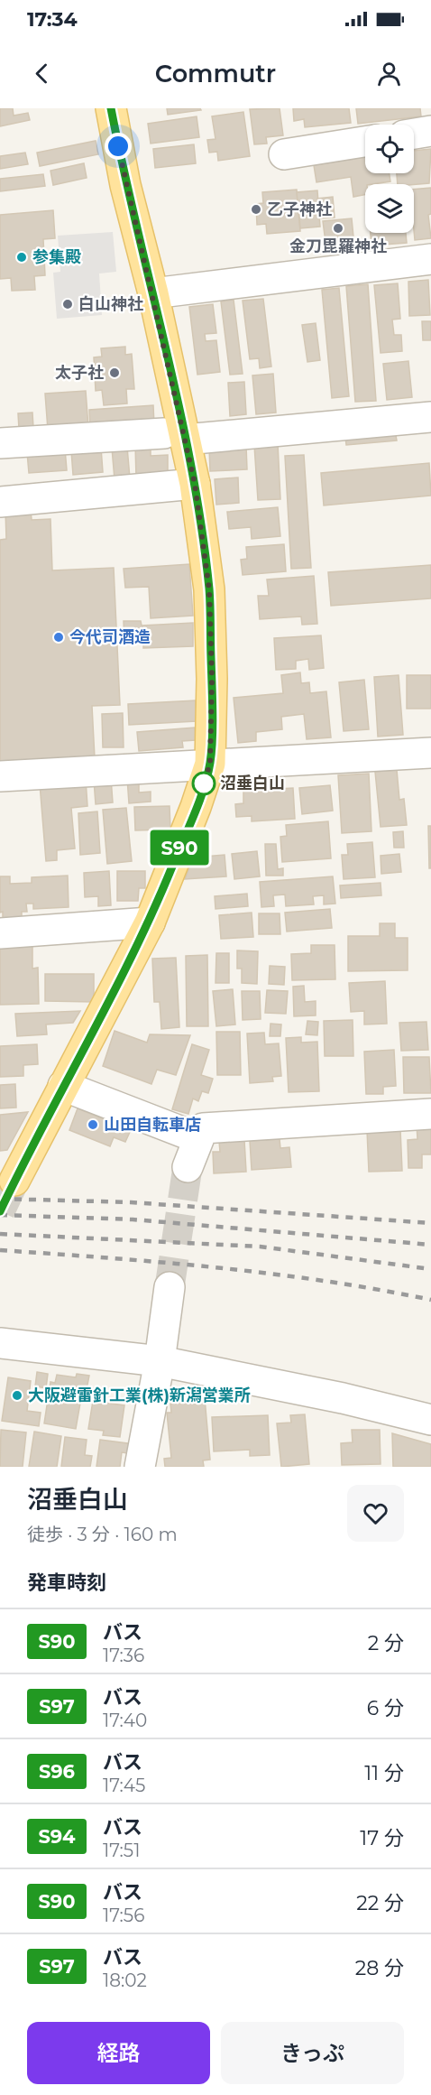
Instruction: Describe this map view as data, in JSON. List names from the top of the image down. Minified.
{"places":["乙子神社","金刀毘羅神社","参集殿","白山神社","太子社","今代司酒造","沼垂白山","山田自転車店","大阪避雷針工業(株)新潟営業所"],"lines":["bus line S90"],"page":{"status":"17:34","header":"Commutr","on_map":"S90","heading":[["沼垂白山","徒歩 · 3 分 · 160 m"],"発車時刻"],"list":[{"mark":"S90","name":"バス","note":"17:36","value":"2 分"},{"mark":"S97","name":"バス","note":"17:40","value":"6 分"},{"mark":"S96","name":"バス","note":"17:45","value":"11 分"},{"mark":"S94","name":"バス","note":"17:51","value":"17 分"},{"mark":"S90","name":"バス","note":"17:56","value":"22 分"},{"mark":"S97","name":"バス","note":"18:02","value":"28 分"}],"buttons":["経路","きっぷ"]}}
